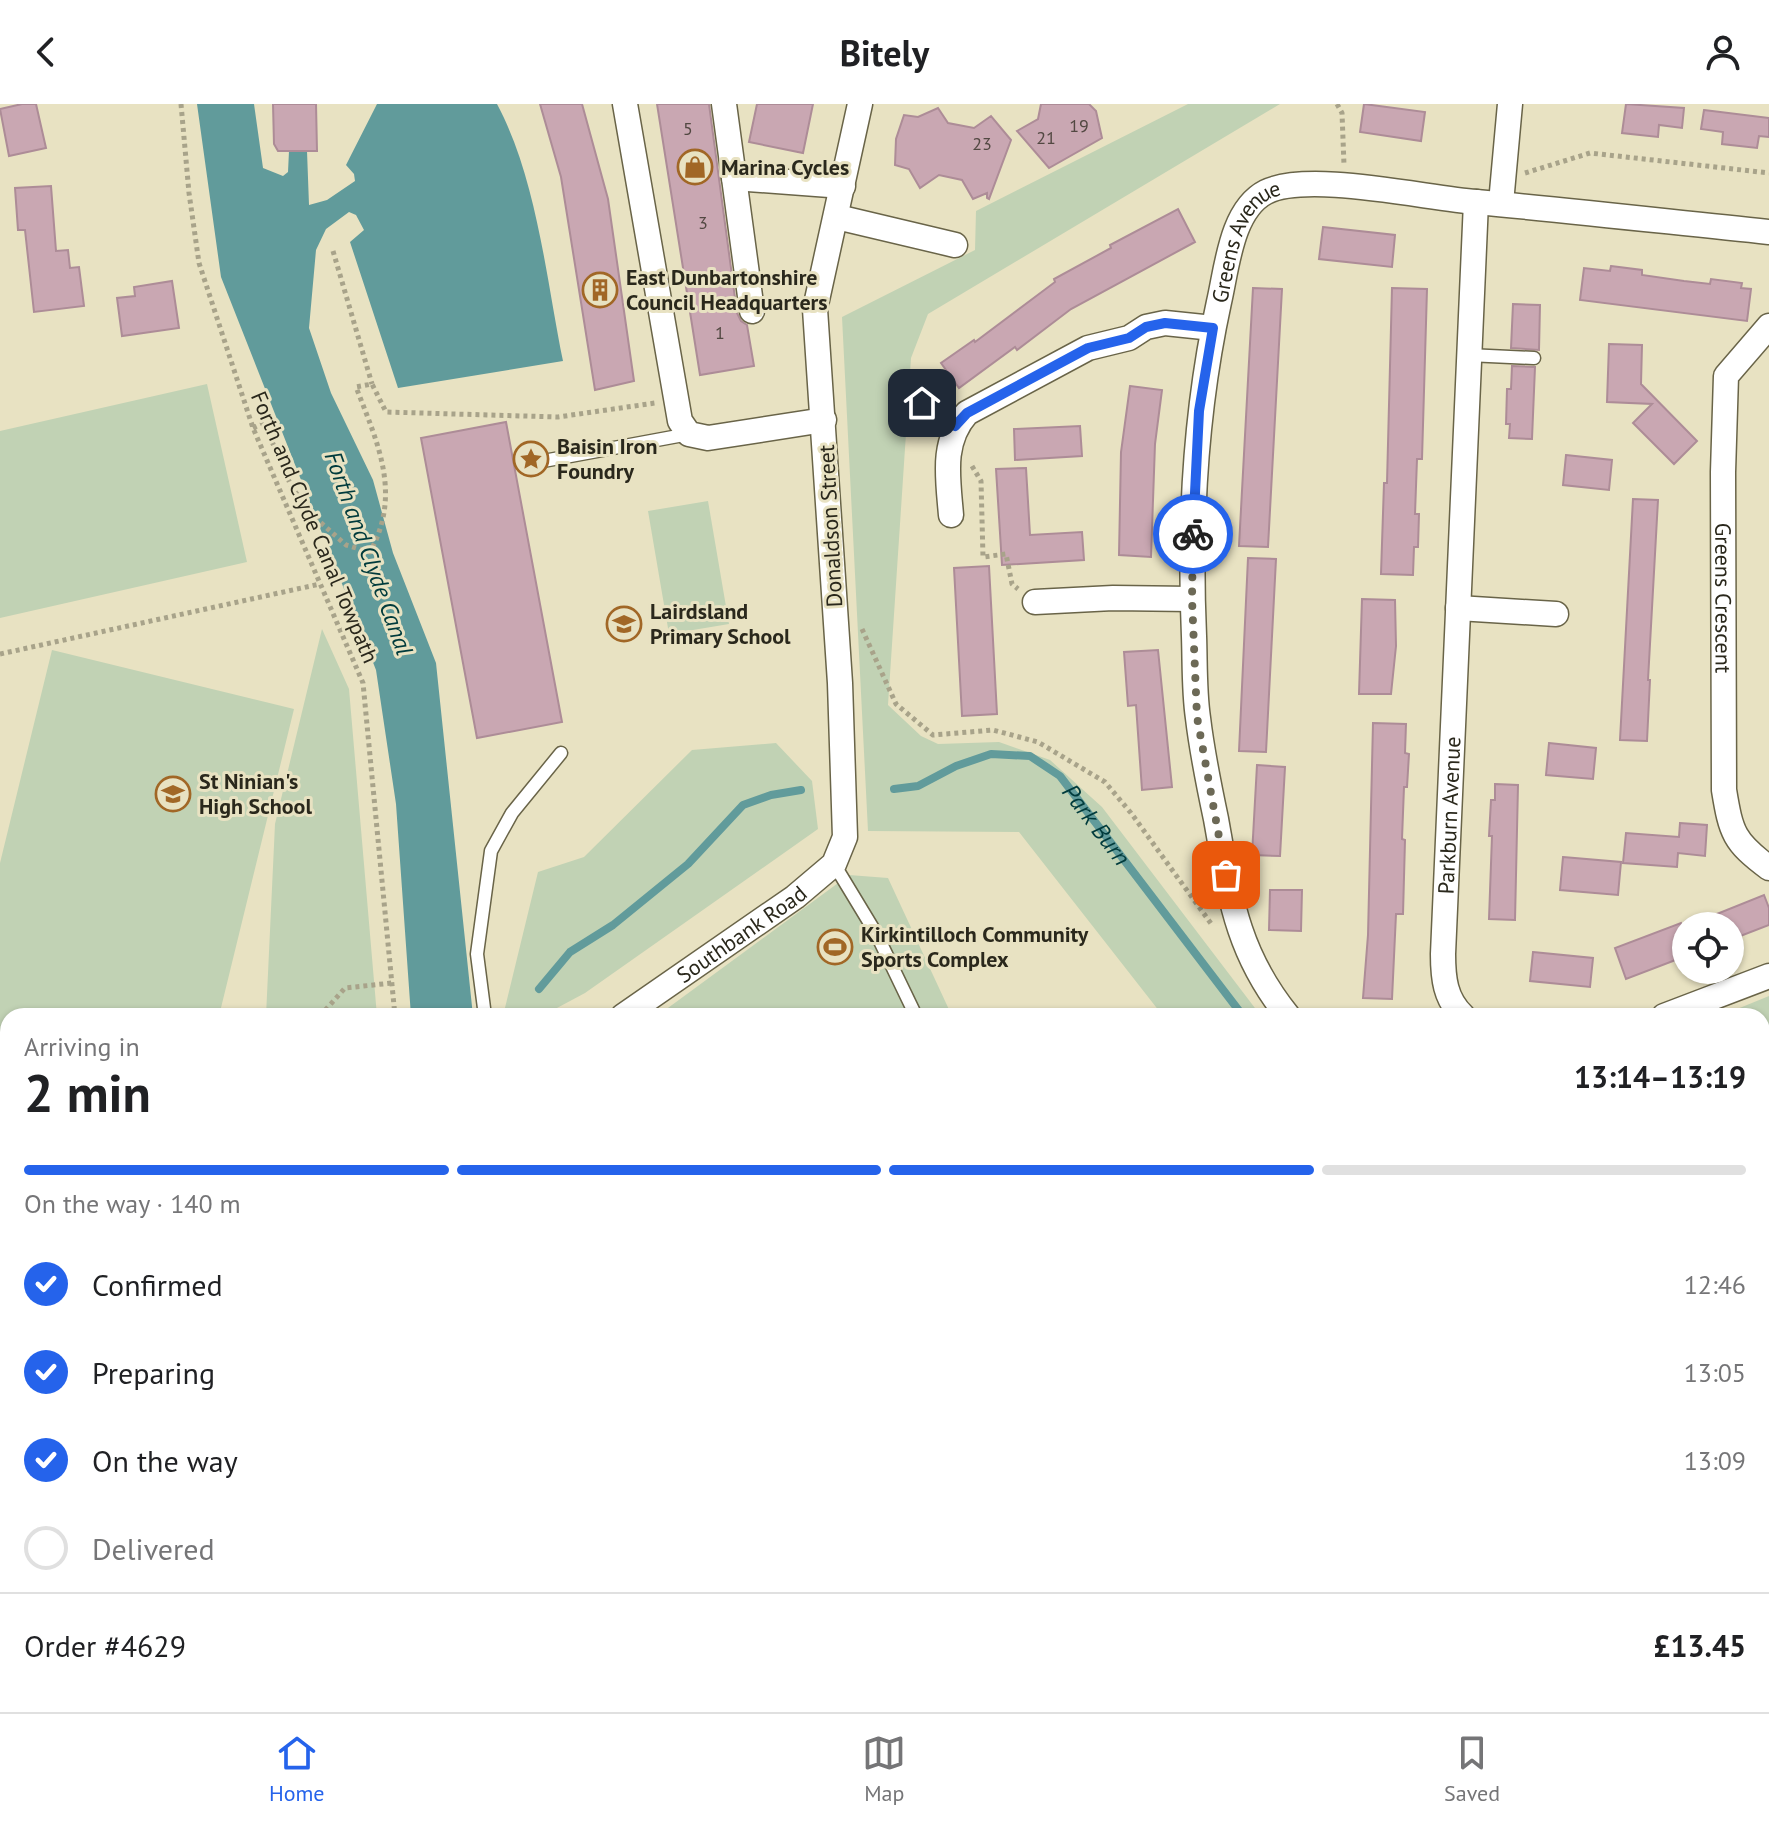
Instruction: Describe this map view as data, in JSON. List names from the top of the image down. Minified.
{"streets":{"street":["Greens Avenue","Donaldson Street","Greens Crescent","Parkburn Avenue","Southbank Road"],"path":["Forth and Clyde Canal Towpath"]},"crossings":[["Greens Avenue","Parkburn Avenue"],["Donaldson Street","Southbank Road"]],"water":["Forth and Clyde Canal","Park Burn"],"places":{"shop":["Marina Cycles"],"building":["East Dunbartonshire Council Headquarters"],"place":["Baisin Iron Foundry"],"school or university":["Lairdsland Primary School","St Ninian's High School"],"sports":["Kirkintilloch Community Sports Complex"]},"house_numbers":["19","5","21","23","3","1"],"page":{"header":"Bitely","heading":["2 min","Arriving in","13:14–13:19"],"panel":["Order #4629","£13.45"],"bar":"On the way · 140 m","list":[["Confirmed","12:46"],["Preparing","13:05"],["On the way","13:09"],"Delivered"],"tabs":["Home","Map","Saved"]}}
